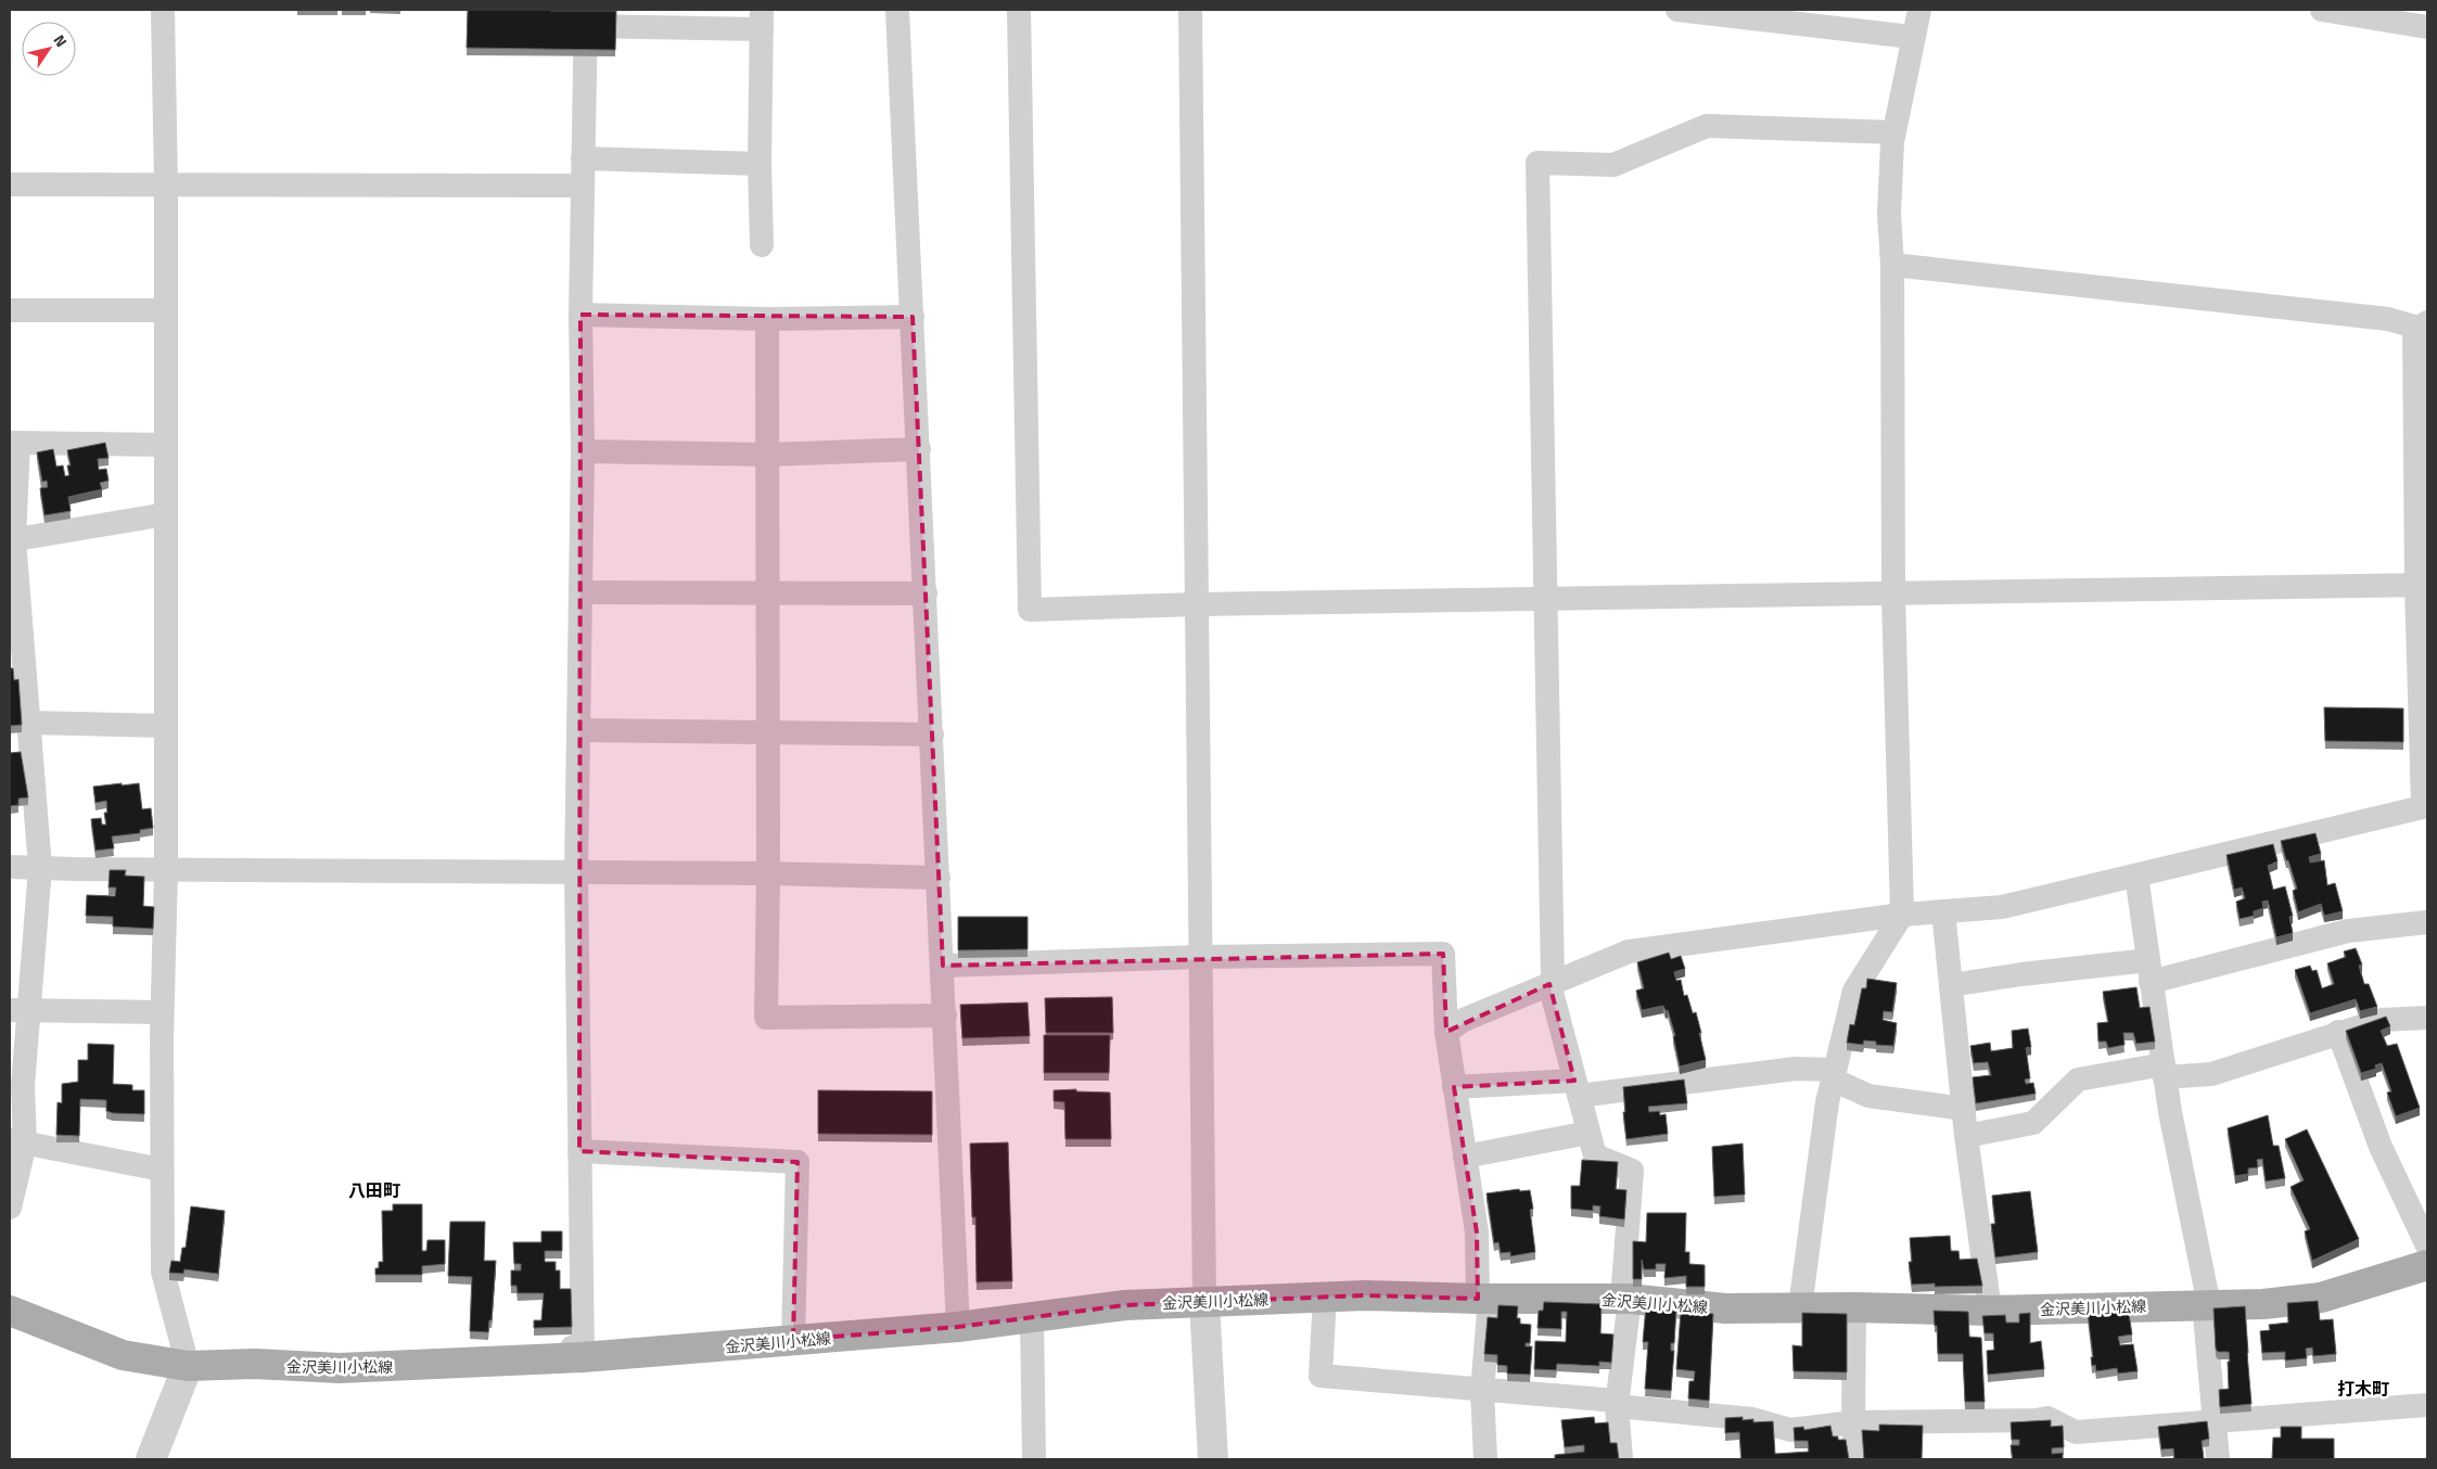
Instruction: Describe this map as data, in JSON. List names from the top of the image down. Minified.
{"streets":{"main road":["金沢美川小松線"]},"districts":["八田町","打木町"],"north":"top right"}
